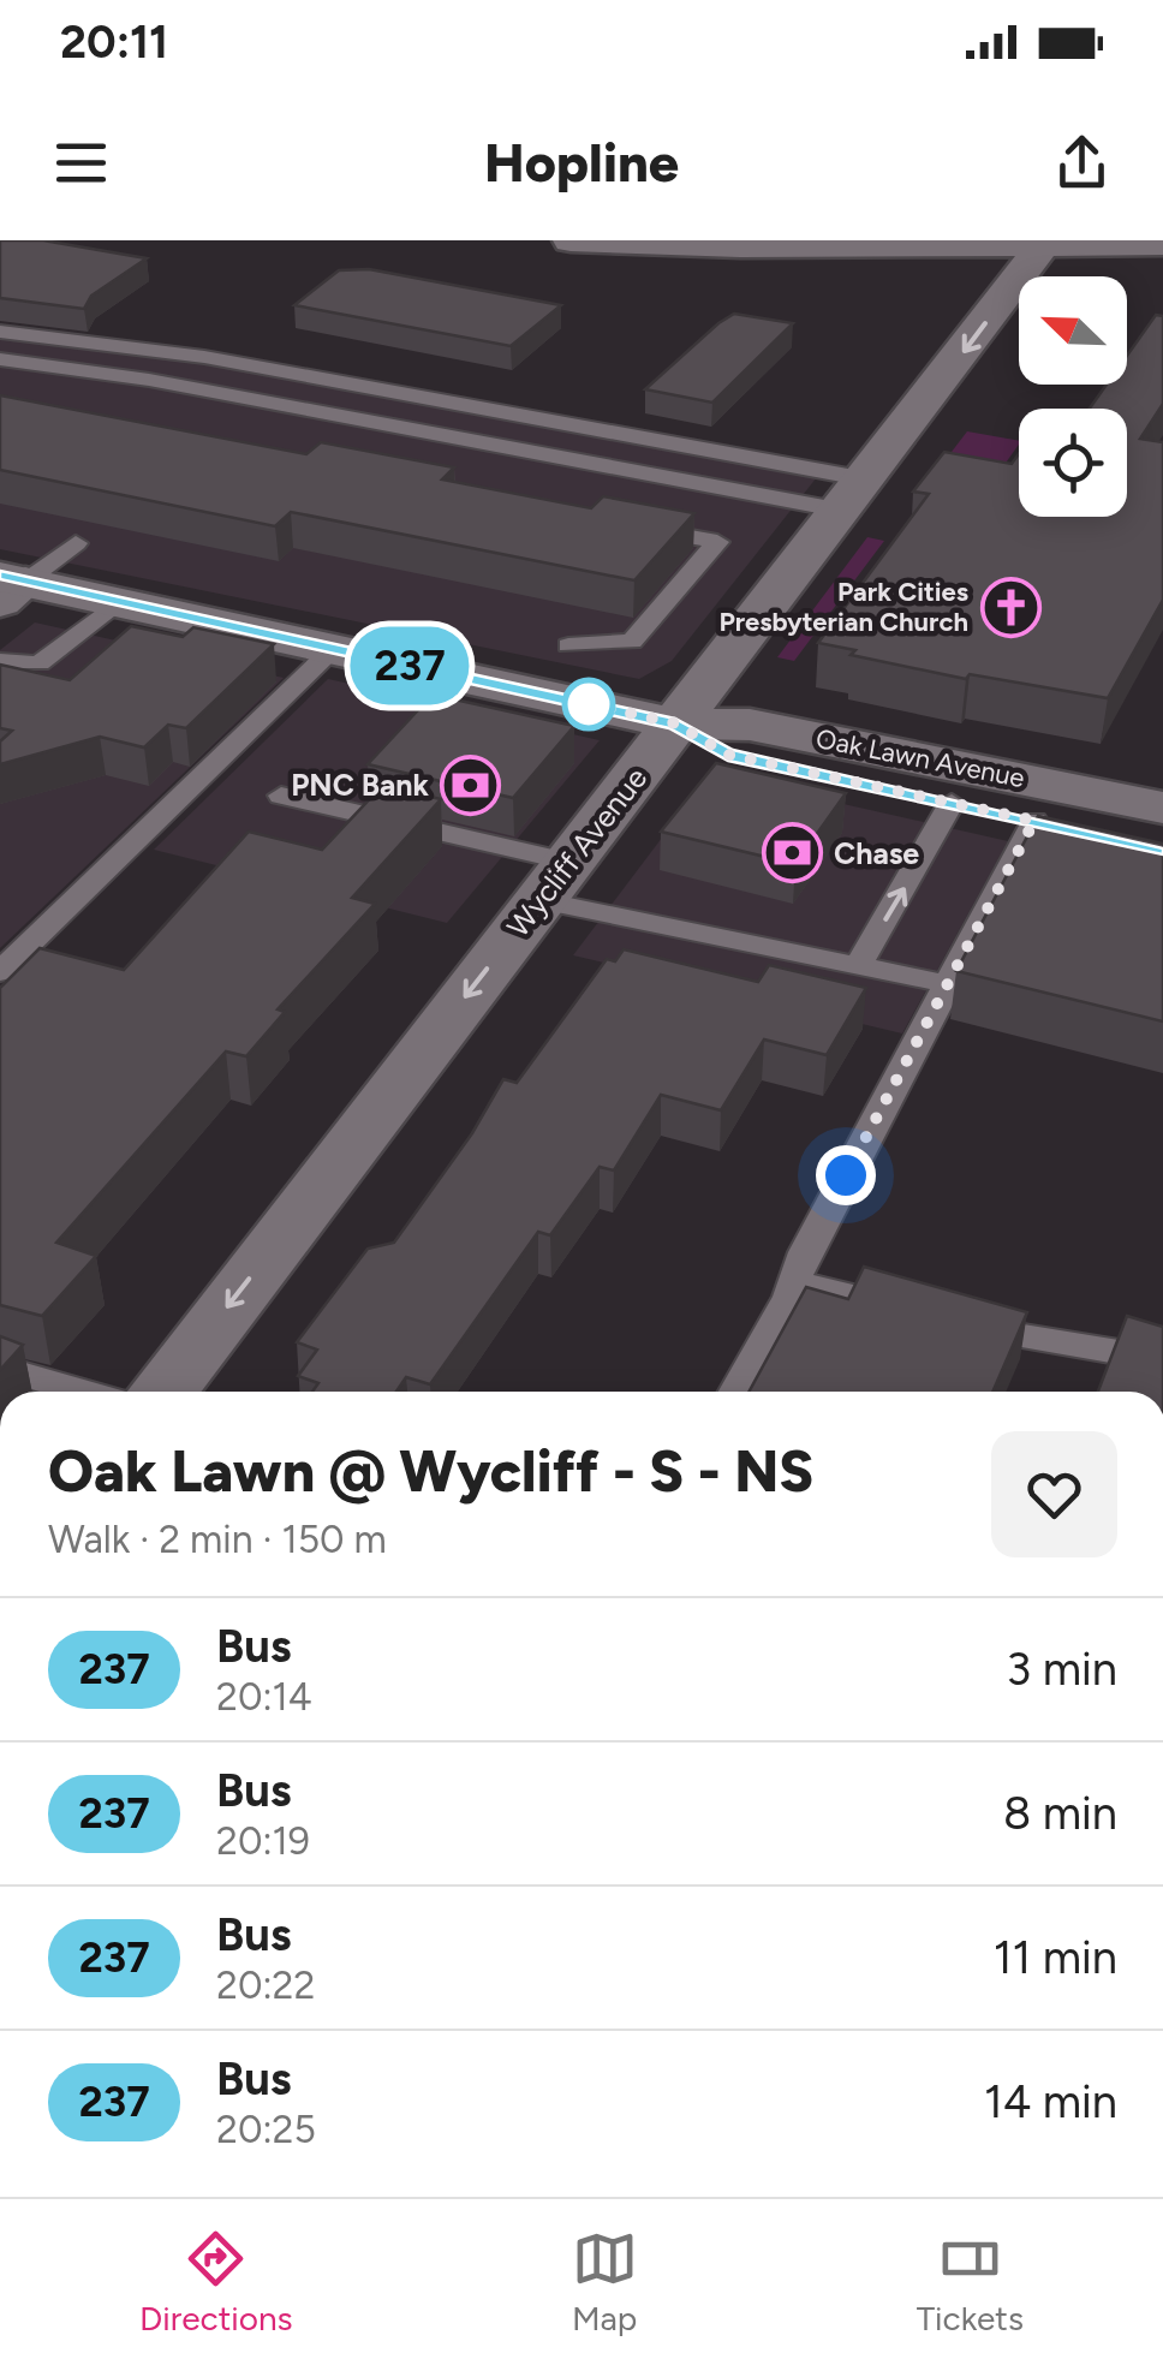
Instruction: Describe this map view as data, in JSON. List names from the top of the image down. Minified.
{"streets":{"main road":["Oak Lawn Avenue","Wycliff Avenue"]},"crossings":[["Oak Lawn Avenue","Wycliff Avenue"]],"one_way":["Wycliff Avenue"],"places":{"church":["Park Cities Presbyterian Church"],"bank":["PNC Bank","Chase"]},"lines":["bus line 237"],"north":"top left","page":{"status":"20:11","header":"Hopline","on_map":"237","heading":["Oak Lawn @ Wycliff - S - NS","Walk · 2 min · 150 m"],"list":[{"mark":"237","name":"Bus","note":"20:14","value":"3 min"},{"mark":"237","name":"Bus","note":"20:19","value":"8 min"},{"mark":"237","name":"Bus","note":"20:22","value":"11 min"},{"mark":"237","name":"Bus","note":"20:25","value":"14 min"}],"tabs":["Directions","Map","Tickets"]}}
